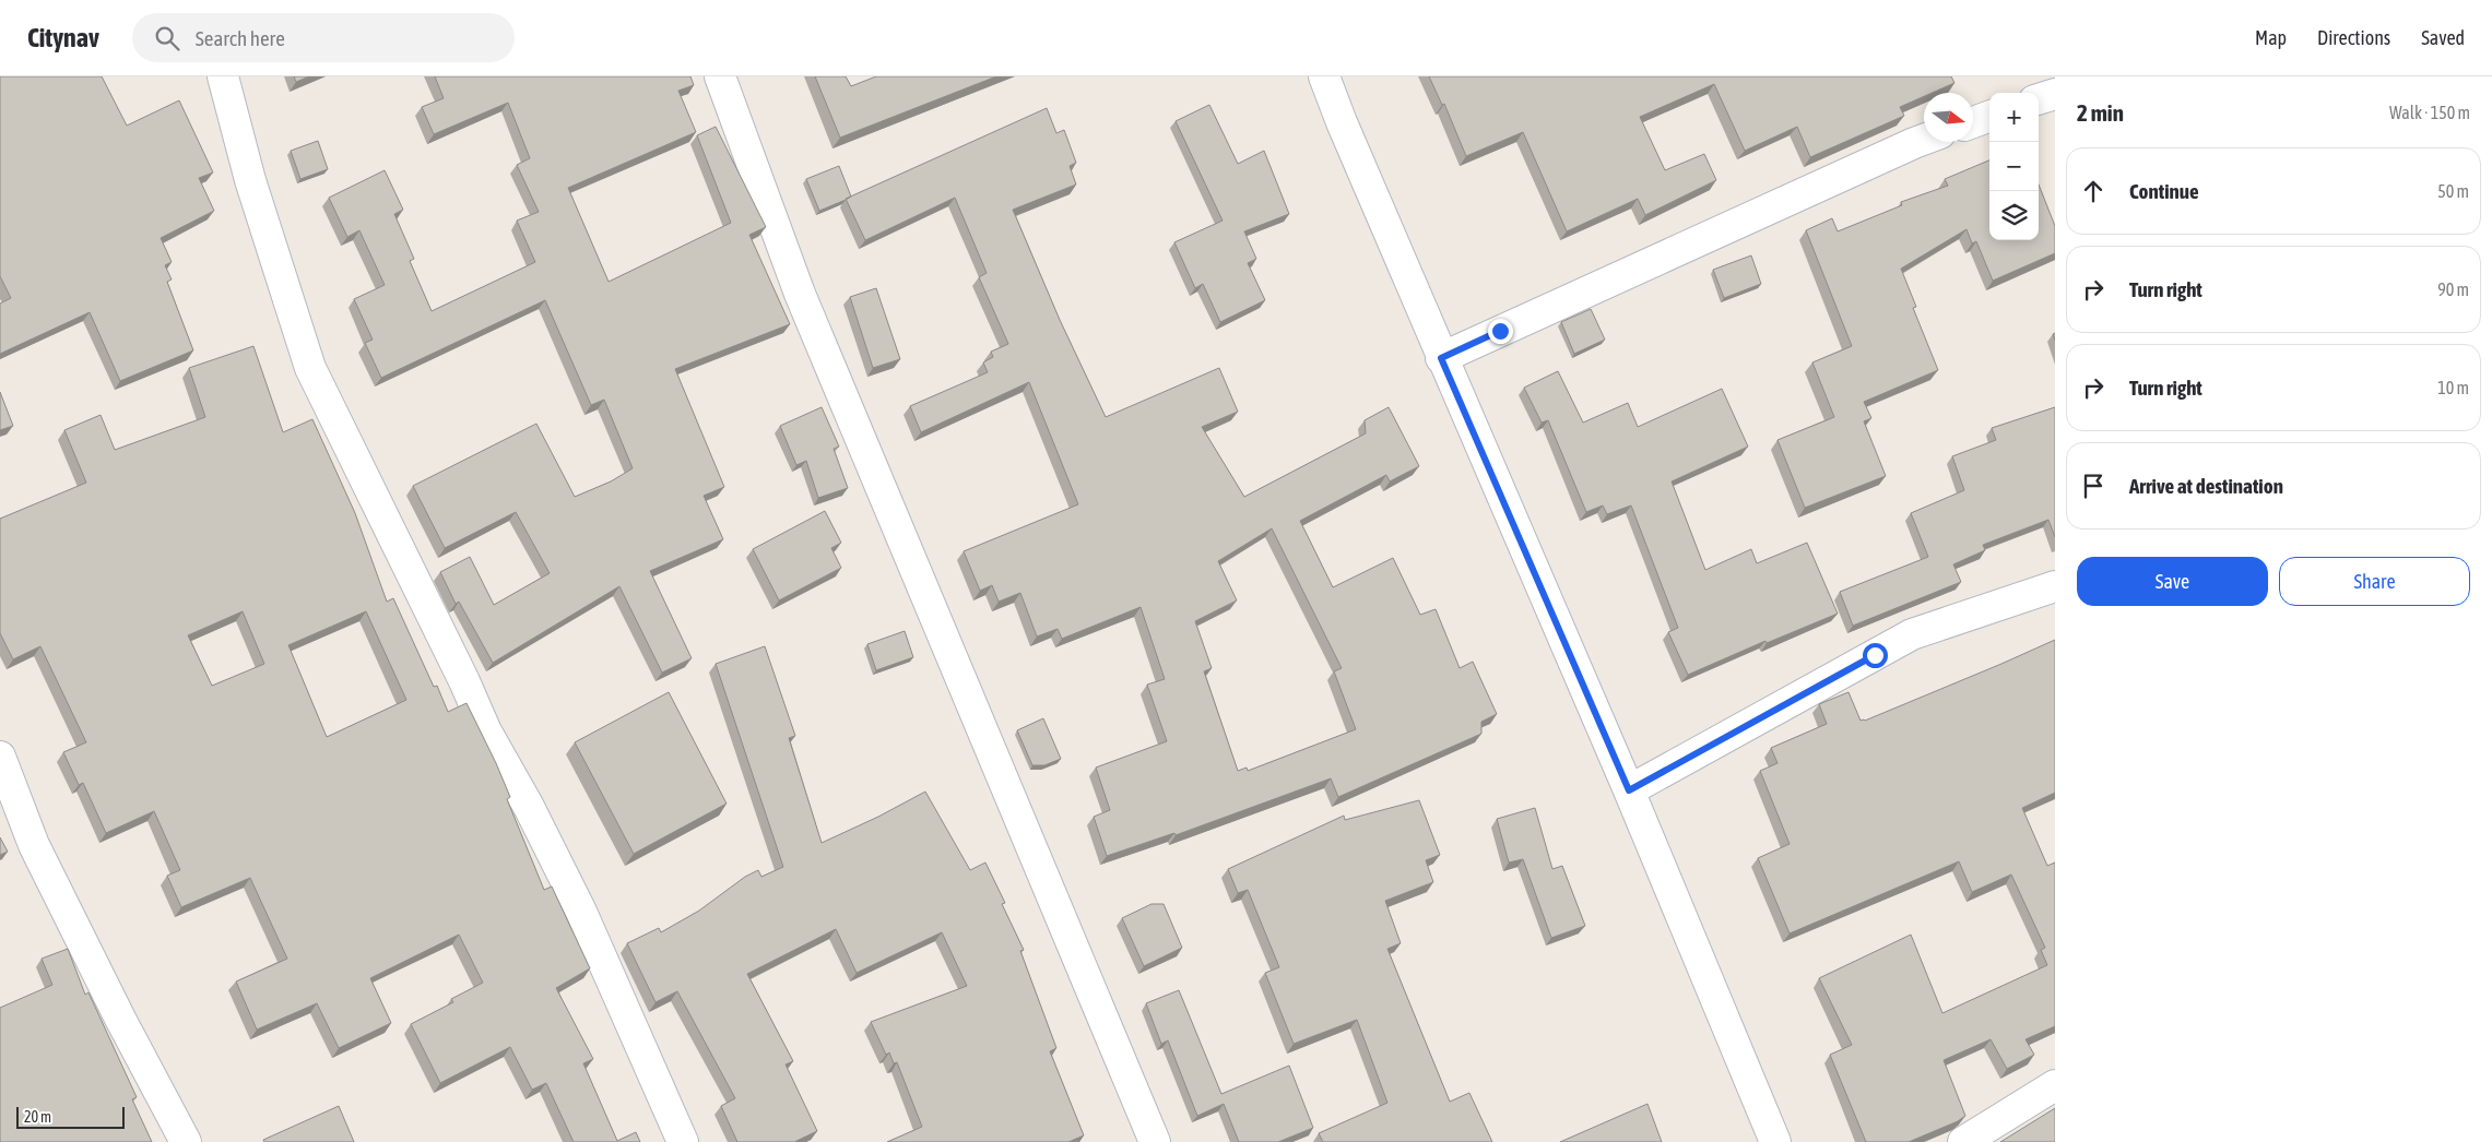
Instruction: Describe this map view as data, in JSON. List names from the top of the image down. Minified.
{"scale_bar":"20 m","north":"right","page":{"header":"Citynav","search":"Search here","nav":["Map","Directions","Saved"],"heading":["2 min","Walk · 150 m"],"map_buttons":["+","−"],"list":[["Continue","50 m"],["Turn right","90 m"],["Turn right","10 m"],"Arrive at destination"],"buttons":["Save","Share"],"scale":"20 m"}}
